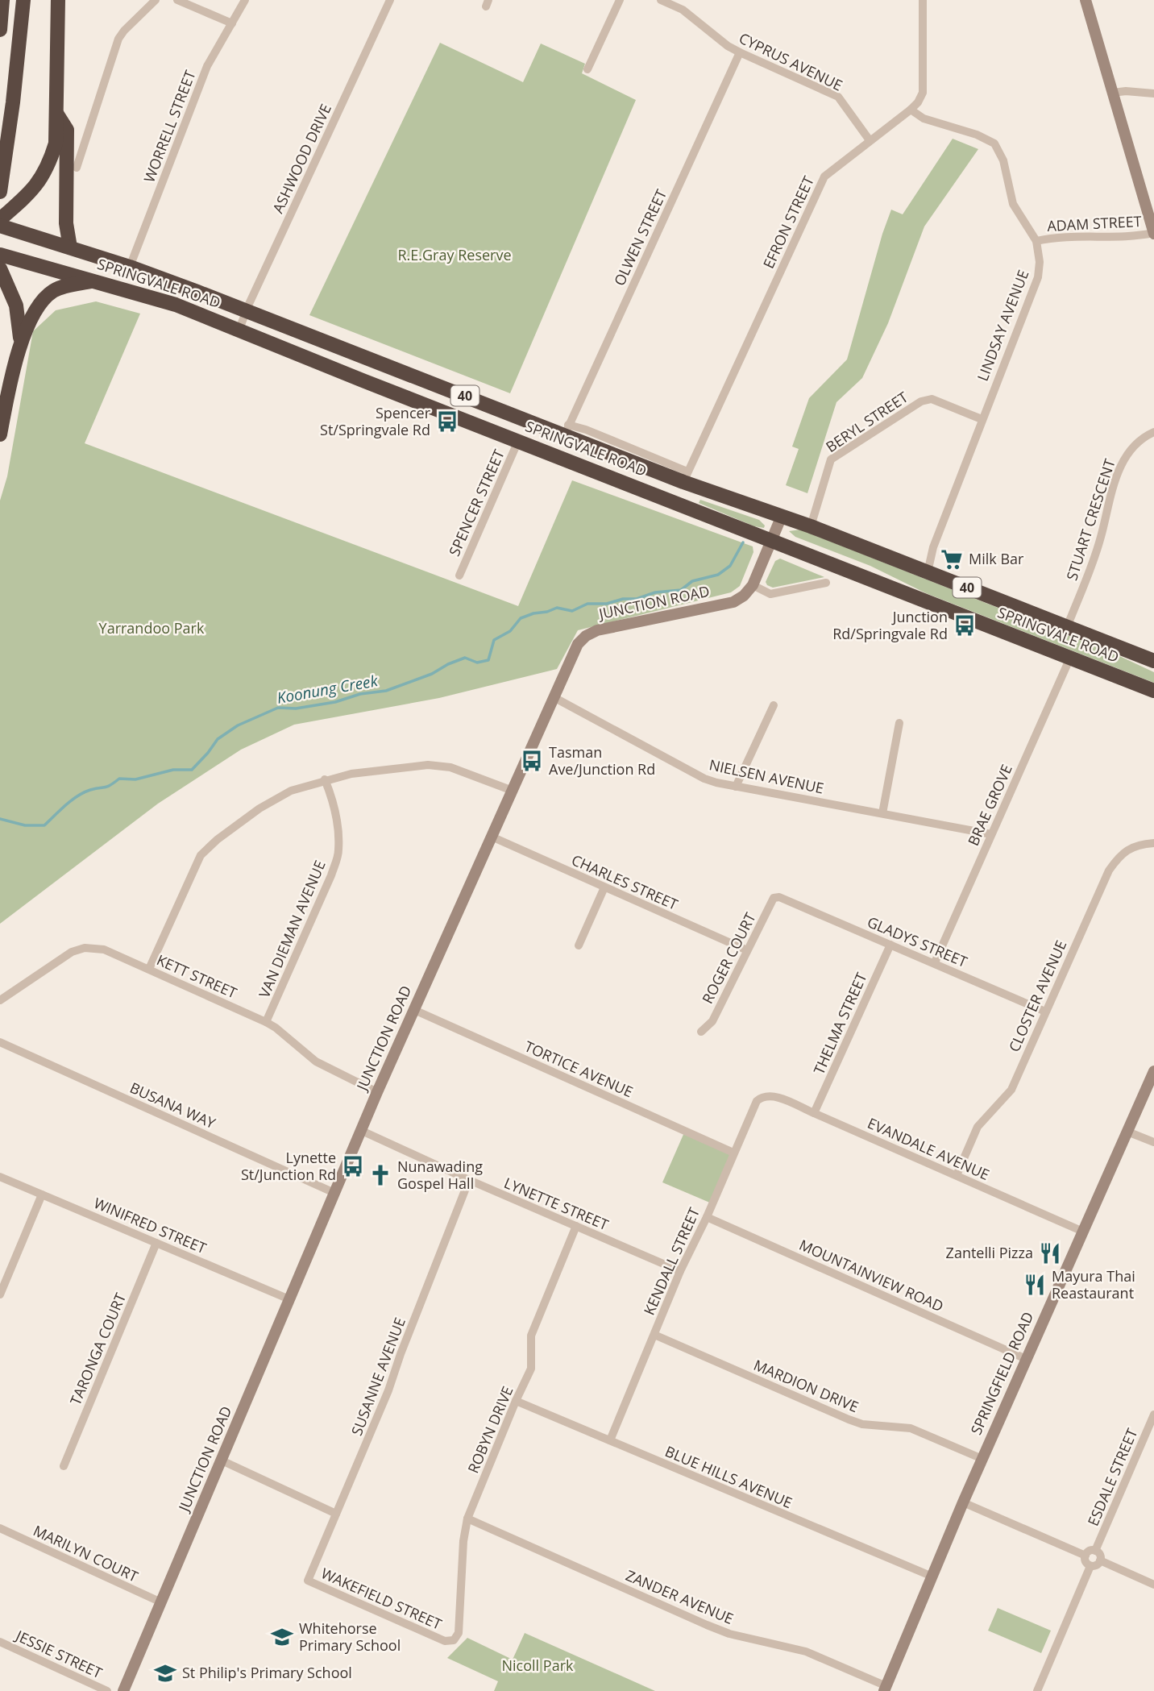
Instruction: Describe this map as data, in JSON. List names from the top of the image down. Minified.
{"streets":{"highway":["SPRINGVALE ROAD","40"],"street":["CYPRUS AVENUE","WORRELL STREET","ASHWOOD DRIVE","EFRON STREET","ADAM STREET","OLWEN STREET","LINDSAY AVENUE","BERYL STREET","SPENCER STREET","STUART CRESCENT","JUNCTION ROAD","NIELSEN AVENUE","BRAE GROVE","CHARLES STREET","VAN DIEMAN AVENUE","GLADYS STREET","ROGER COURT","KETT STREET","CLOSTER AVENUE","THELMA STREET","TORTICE AVENUE","BUSANA WAY","EVANDALE AVENUE","LYNETTE STREET","WINIFRED STREET","KENDALL STREET","MOUNTAINVIEW ROAD","TARONGA COURT","SPRINGFIELD ROAD","SUSANNE AVENUE","MARDION DRIVE","ROBYN DRIVE","BLUE HILLS AVENUE","ESDALE STREET","MARILYN COURT","ZANDER AVENUE","WAKEFIELD STREET","JESSIE STREET"]},"crossings":[["CYPRUS AVENUE","EFRON STREET"],["CYPRUS AVENUE","OLWEN STREET"],["WORRELL STREET","SPRINGVALE ROAD"],["ASHWOOD DRIVE","SPRINGVALE ROAD"],["EFRON STREET","SPRINGVALE ROAD"],["EFRON STREET","LINDSAY AVENUE"],["ADAM STREET","LINDSAY AVENUE"],["OLWEN STREET","SPRINGVALE ROAD"],["SPRINGVALE ROAD","LINDSAY AVENUE"],["SPRINGVALE ROAD","BERYL STREET"],["SPRINGVALE ROAD","SPENCER STREET"],["SPRINGVALE ROAD","STUART CRESCENT"],["SPRINGVALE ROAD","JUNCTION ROAD"],["SPRINGVALE ROAD","BRAE GROVE"],["LINDSAY AVENUE","BERYL STREET"],["JUNCTION ROAD","NIELSEN AVENUE"],["JUNCTION ROAD","CHARLES STREET"],["JUNCTION ROAD","KETT STREET"],["JUNCTION ROAD","TORTICE AVENUE"],["JUNCTION ROAD","BUSANA WAY"],["JUNCTION ROAD","LYNETTE STREET"],["JUNCTION ROAD","WINIFRED STREET"],["JUNCTION ROAD","MARILYN COURT"],["NIELSEN AVENUE","BRAE GROVE"],["BRAE GROVE","GLADYS STREET"],["CHARLES STREET","ROGER COURT"],["VAN DIEMAN AVENUE","KETT STREET"],["GLADYS STREET","ROGER COURT"],["GLADYS STREET","CLOSTER AVENUE"],["GLADYS STREET","THELMA STREET"],["CLOSTER AVENUE","EVANDALE AVENUE"],["THELMA STREET","EVANDALE AVENUE"],["TORTICE AVENUE","KENDALL STREET"],["EVANDALE AVENUE","KENDALL STREET"],["EVANDALE AVENUE","SPRINGFIELD ROAD"],["LYNETTE STREET","KENDALL STREET"],["LYNETTE STREET","SUSANNE AVENUE"],["LYNETTE STREET","ROBYN DRIVE"],["WINIFRED STREET","TARONGA COURT"],["KENDALL STREET","MOUNTAINVIEW ROAD"],["KENDALL STREET","MARDION DRIVE"],["KENDALL STREET","BLUE HILLS AVENUE"],["MOUNTAINVIEW ROAD","SPRINGFIELD ROAD"],["SPRINGFIELD ROAD","MARDION DRIVE"],["SPRINGFIELD ROAD","BLUE HILLS AVENUE"],["SPRINGFIELD ROAD","ZANDER AVENUE"],["SUSANNE AVENUE","WAKEFIELD STREET"],["ROBYN DRIVE","BLUE HILLS AVENUE"],["ROBYN DRIVE","ZANDER AVENUE"],["ROBYN DRIVE","WAKEFIELD STREET"]],"water":["Koonung Creek"],"parks":["R.E.Gray Reserve","Yarrandoo Park","Nicoll Park"],"places":{"bus stop":["Spencer St/Springvale Rd","Junction Rd/Springvale Rd","Tasman Ave/Junction Rd","Lynette St/Junction Rd"],"supermarket":["Milk Bar"],"church":["Nunawading Gospel Hall"],"restaurant":["Zantelli Pizza","Mayura Thai Reastaurant"],"school or university":["Whitehorse Primary School","St Philip's Primary School"]}}
